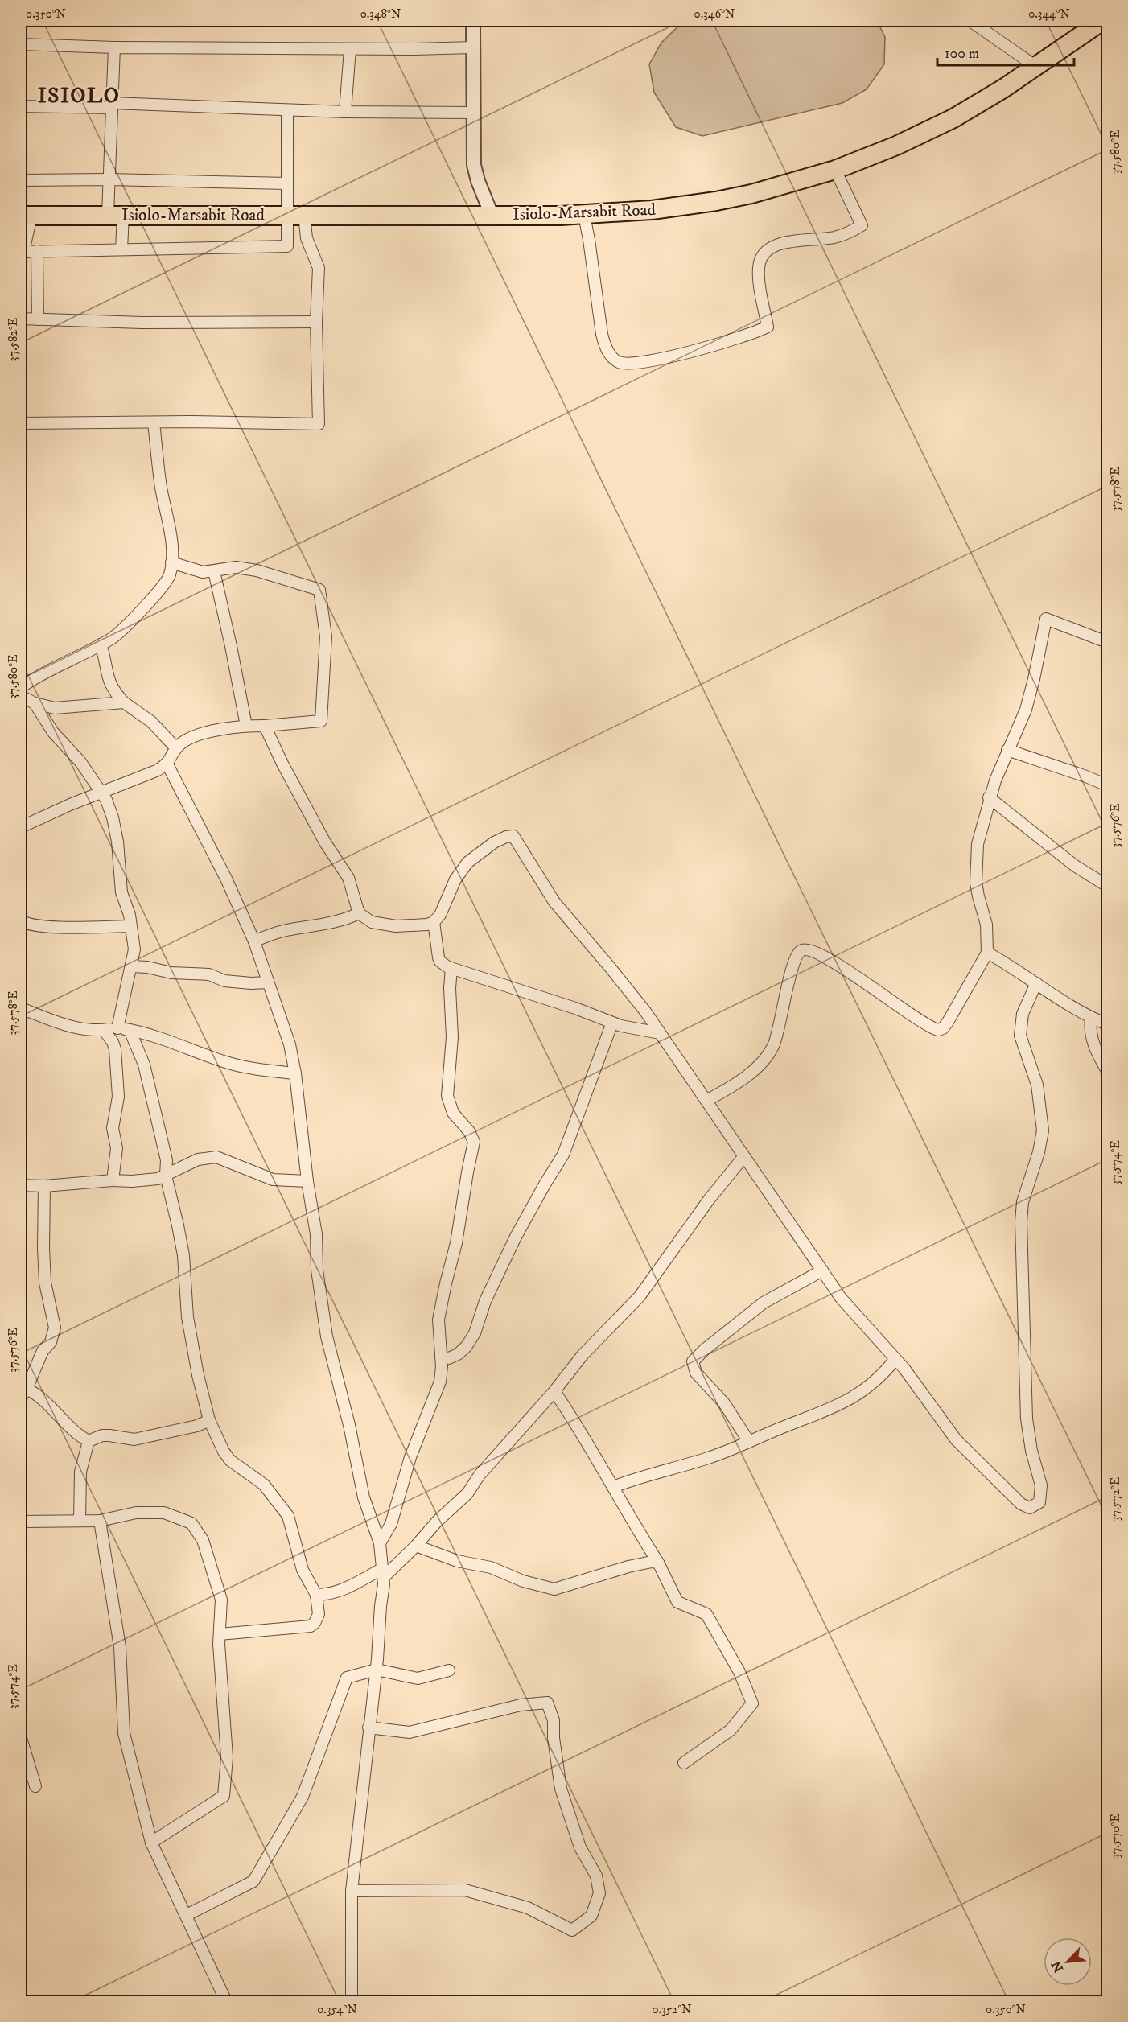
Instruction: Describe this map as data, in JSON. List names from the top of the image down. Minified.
{"streets":{"highway":["Isiolo-Marsabit Road"]},"districts":["ISIOLO"],"scale_bar":"100 m","north":"bottom left","coordinates":["0.350°N","0.348°N","0.346°N","0.344°N","37.580°E","37.582°E","37.578°E","37.576°E","37.574°E","37.572°E","37.570°E","0.354°N","0.352°N"]}
